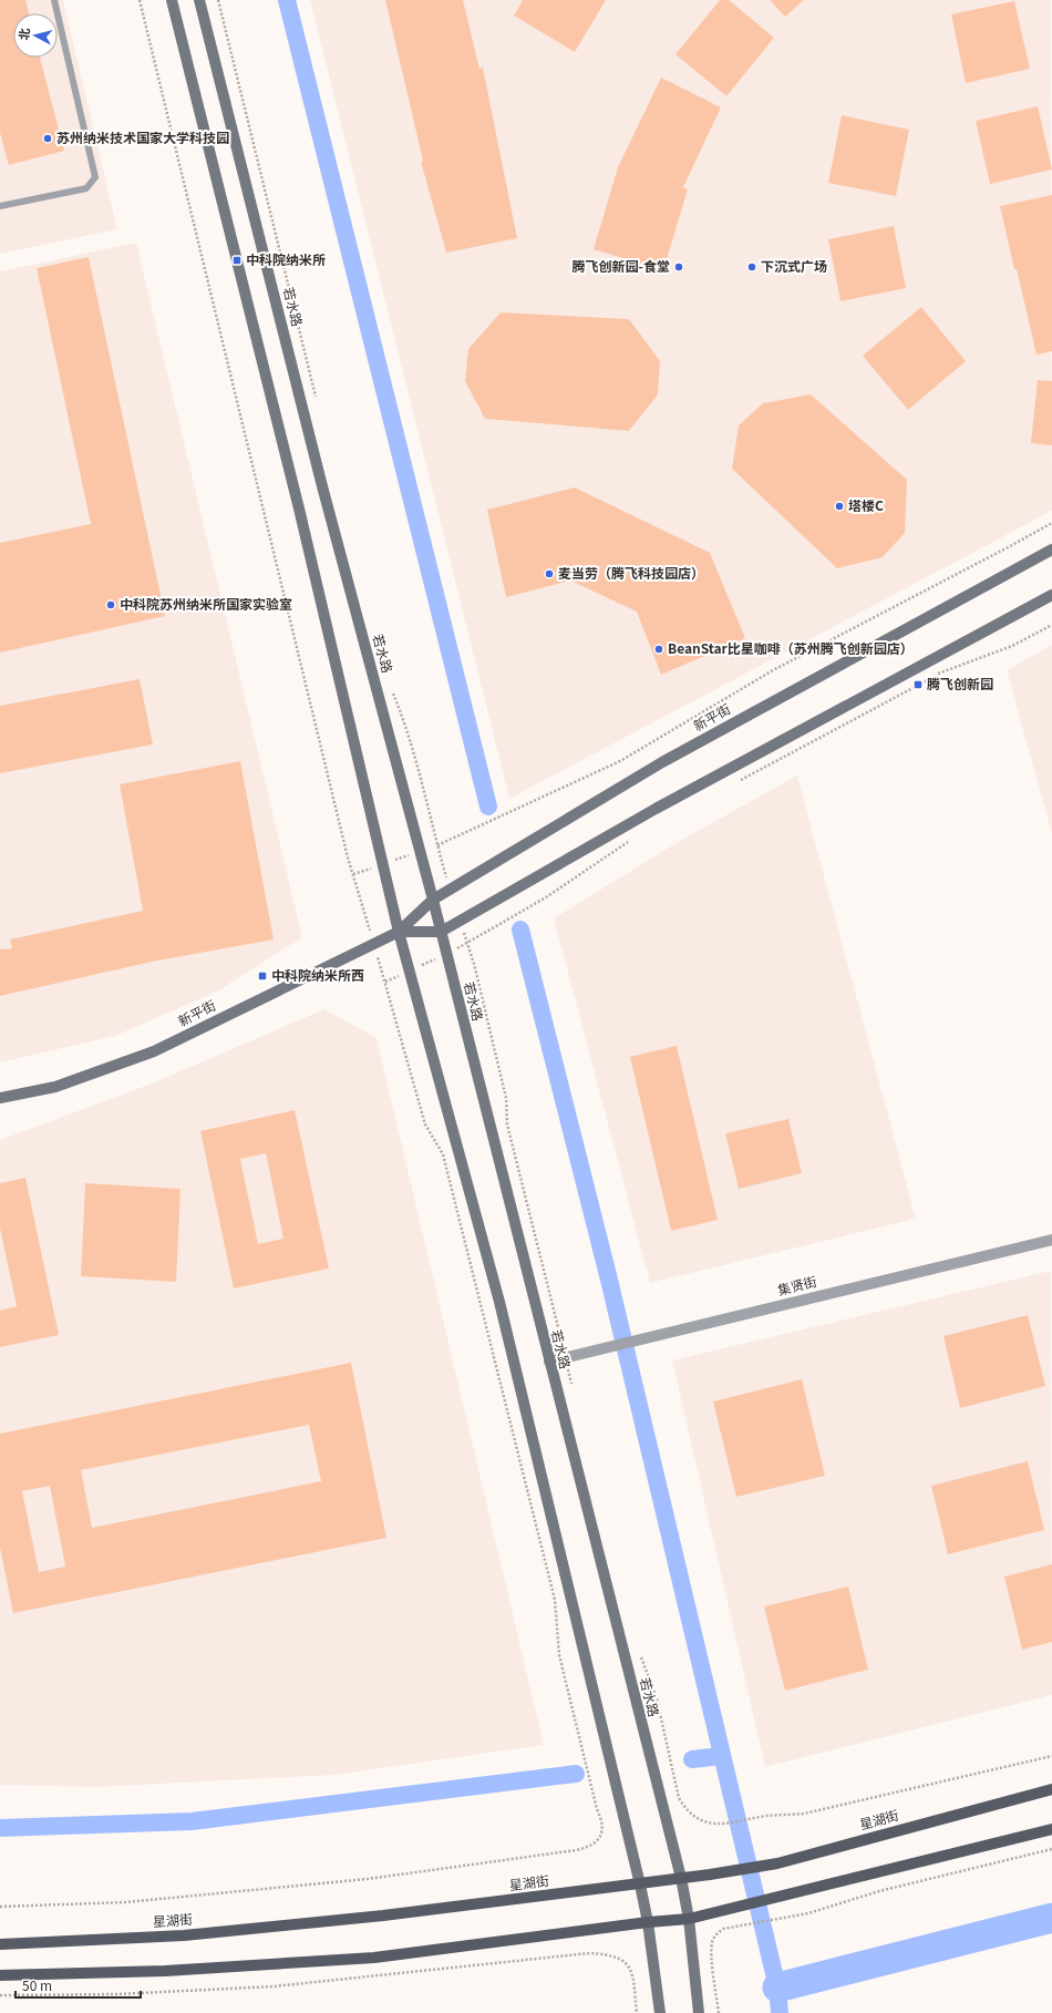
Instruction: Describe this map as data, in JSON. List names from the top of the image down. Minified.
{"streets":{"main road":["若水路","新平街","星湖街"],"street":["集贤街"]},"crossings":[["若水路","新平街"],["若水路","集贤街"],["若水路","星湖街"]],"places":{"other":["苏州纳米技术国家大学科技园","腾飞创新园-食堂","下沉式广场","塔楼C","麦当劳（腾飞科技园店）","中科院苏州纳米所国家实验室","BeanStar比星咖啡（苏州腾飞创新园店）"],"transit":["中科院纳米所","腾飞创新园","中科院纳米所西"]},"scale_bar":"50 m","north":"left"}
